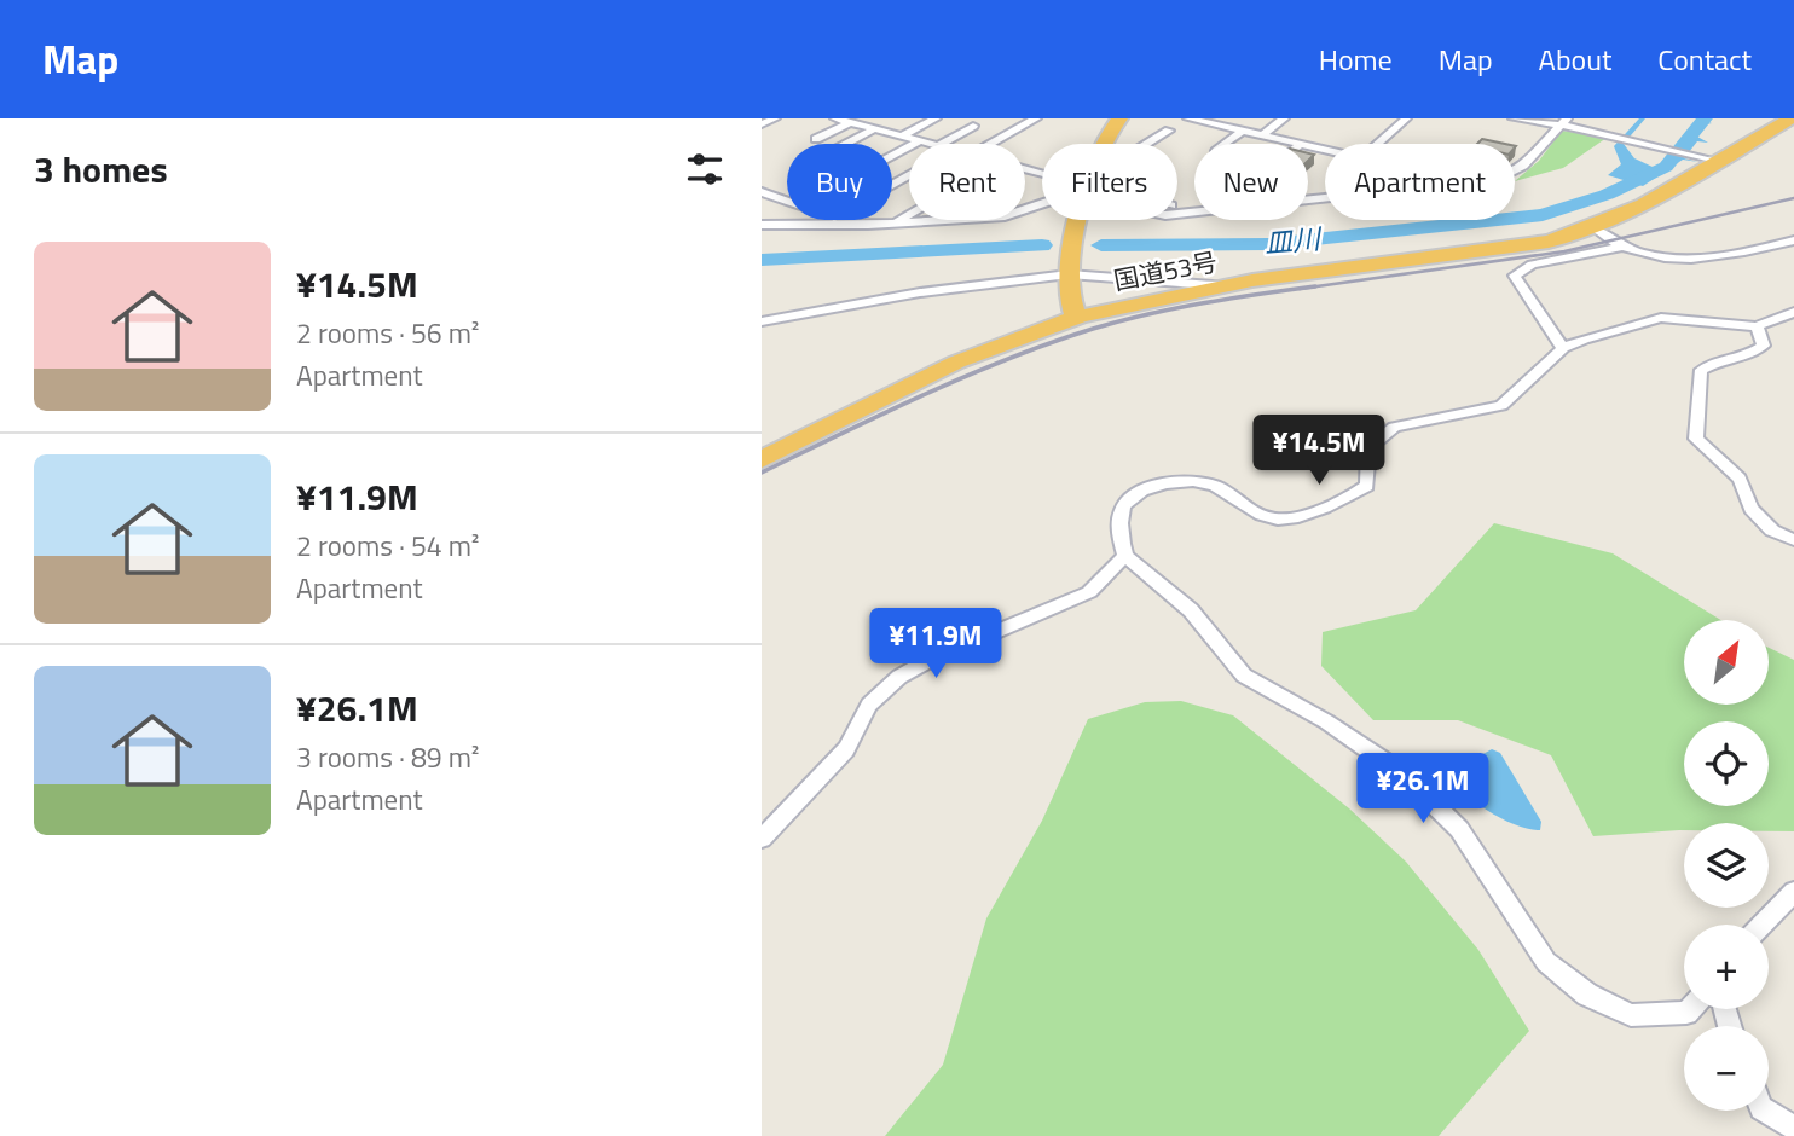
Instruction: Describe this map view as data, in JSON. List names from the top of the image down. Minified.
{"streets":{"highway":["国道53号"]},"water":["皿川"],"north":"top right","page":{"header":"Map","nav":["Home","Map","About","Contact"],"heading":"3 homes","chip":["Buy","Rent","Filters","New","Apartment"],"list":[{"name":"¥14.5M","note":"2 rooms · 56 m² · Apartment"},{"name":"¥11.9M","note":"2 rooms · 54 m² · Apartment"},{"name":"¥26.1M","note":"3 rooms · 89 m² · Apartment"}],"price":["¥14.5M","¥11.9M","¥26.1M"],"map_buttons":["+","−"]}}
